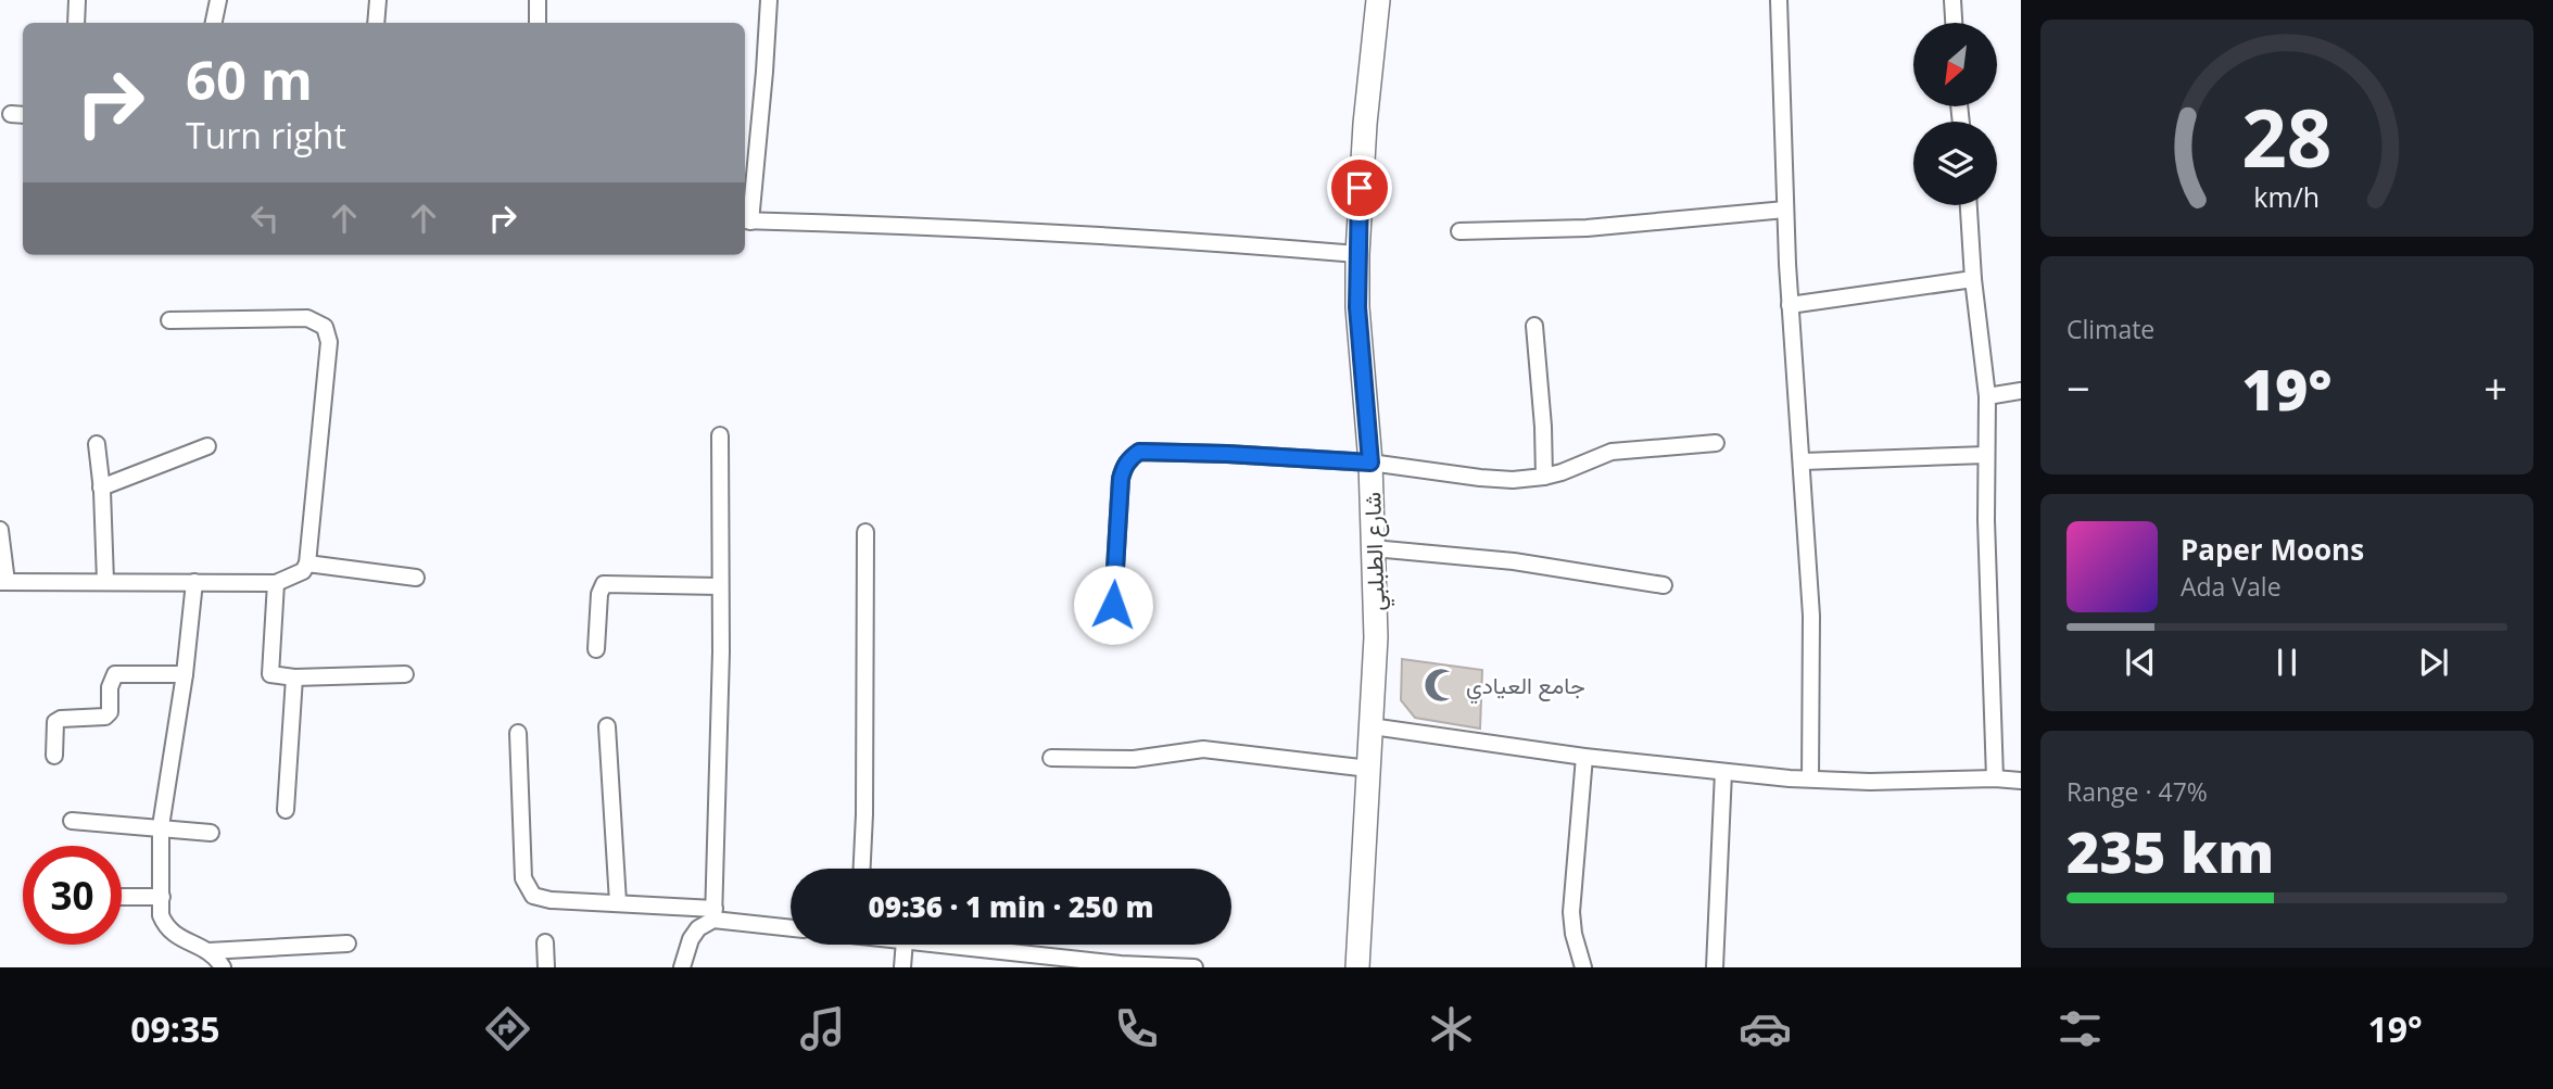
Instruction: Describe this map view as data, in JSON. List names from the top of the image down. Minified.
{"streets":{"street":["شارع الطبلبي"]},"places":{"mosque":["جامع العيادي"]},"north":"bottom left","page":{"turn":["60 m","Turn right"],"tile":["Climate",["Range · 47%","235 km"]],"heat":["−","19°","+"],"song":["Paper Moons","Ada Vale"],"limit":"30","trip":"09:36 · 1 min · 250 m","tabs":["09:35","19°"],"gauge":["28","km/h"]}}
